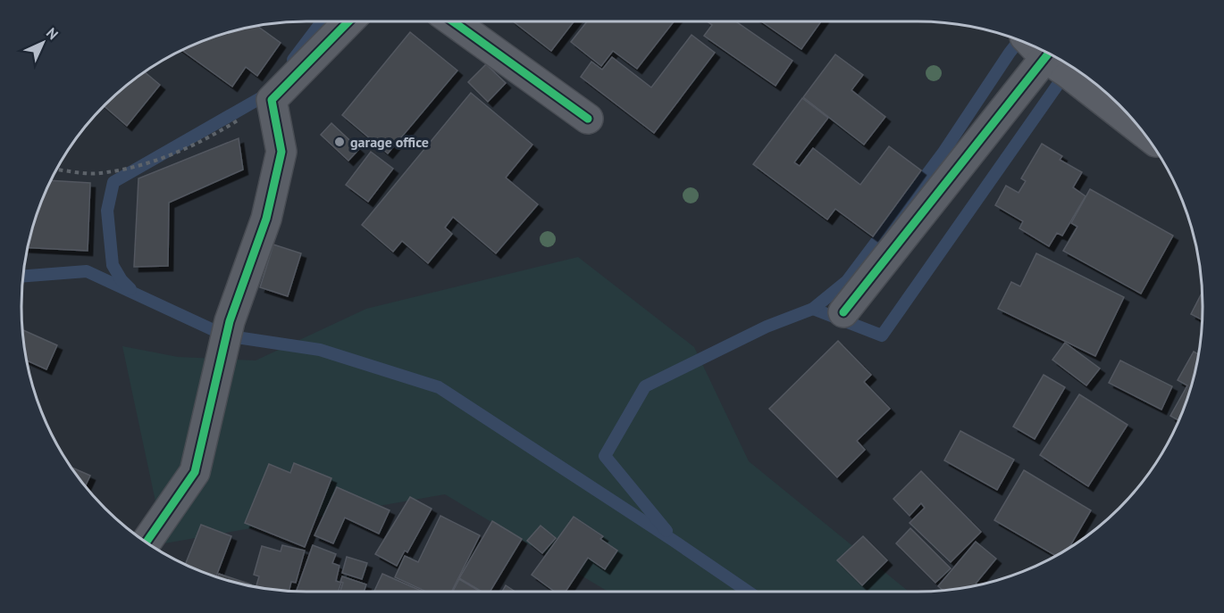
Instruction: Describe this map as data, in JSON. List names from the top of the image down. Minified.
{"places":["garage office"],"north":"top right"}
